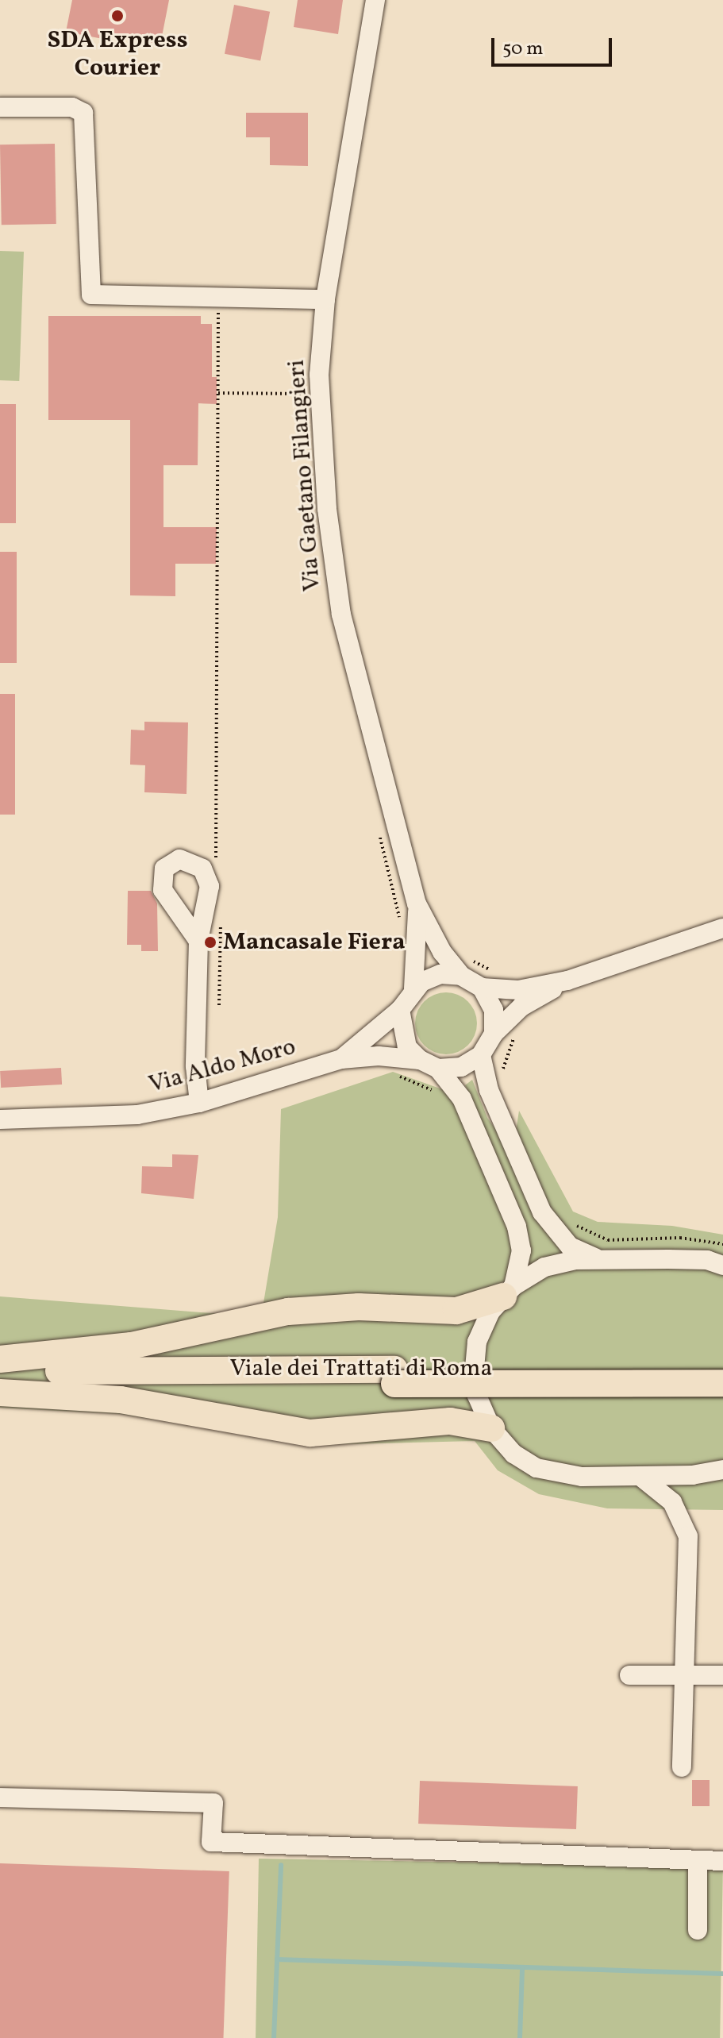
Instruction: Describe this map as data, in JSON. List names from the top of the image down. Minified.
{"streets":{"highway":["Viale dei Trattati di Roma"],"street":["Via Gaetano Filangieri","Via Aldo Moro"]},"crossings":[["Via Gaetano Filangieri","Via Aldo Moro"]],"places":["SDA Express Courier","Mancasale Fiera"],"scale_bar":"50 m"}
